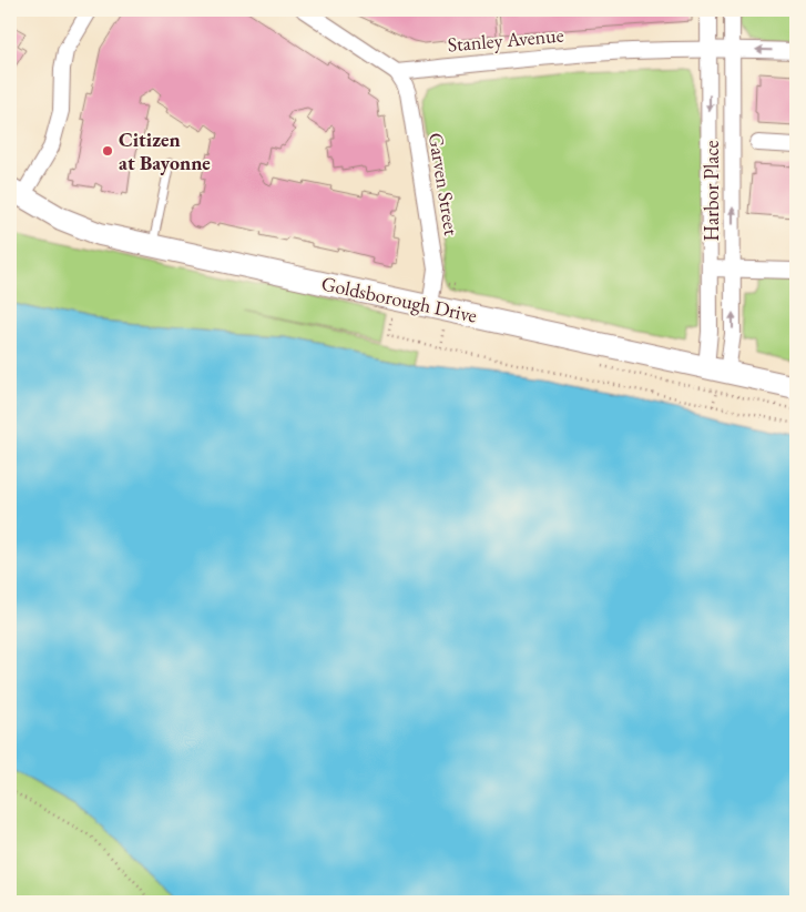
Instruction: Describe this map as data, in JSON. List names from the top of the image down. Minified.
{"streets":{"street":["Stanley Avenue","Garven Street","Harbor Place","Goldsborough Drive"]},"crossings":[["Stanley Avenue","Garven Street"],["Stanley Avenue","Harbor Place"],["Garven Street","Goldsborough Drive"],["Harbor Place","Goldsborough Drive"]],"places":["Citizen at Bayonne"]}
